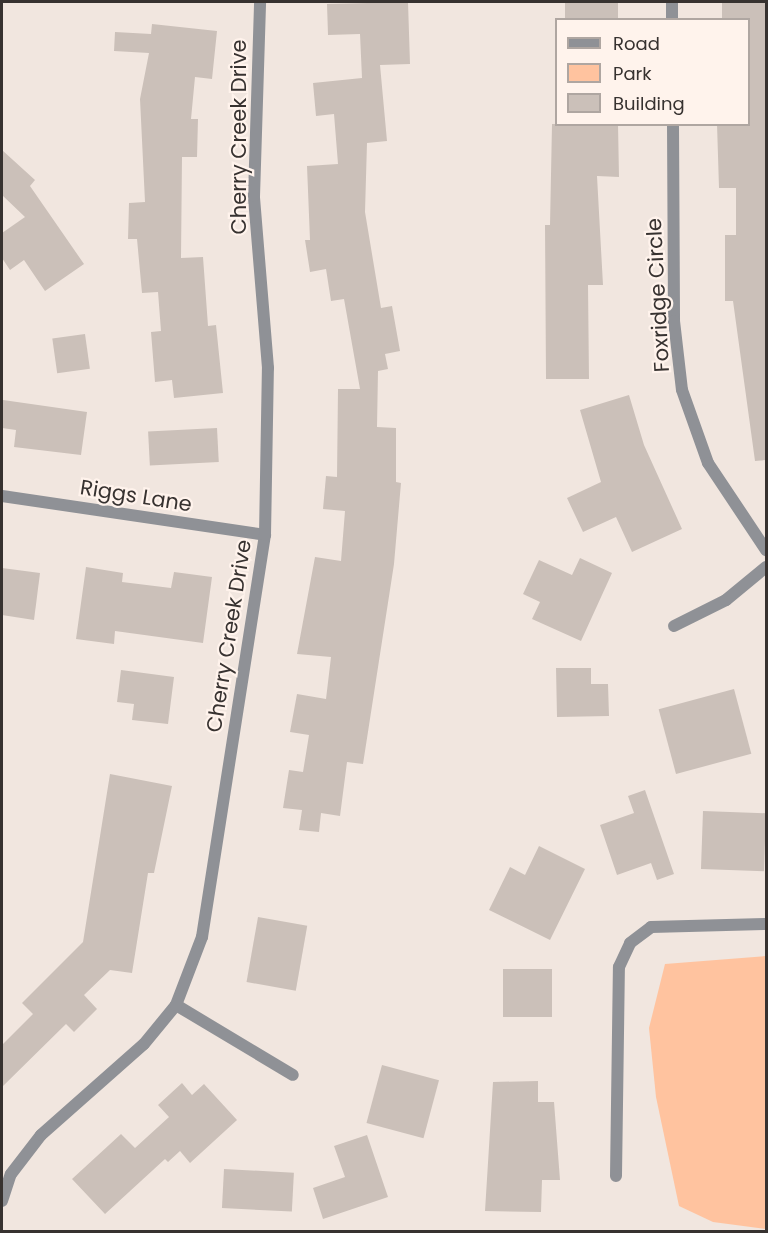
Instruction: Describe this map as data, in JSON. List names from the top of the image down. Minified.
{"streets":{"street":["Cherry Creek Drive","Foxridge Circle","Riggs Lane"]},"crossings":[["Cherry Creek Drive","Riggs Lane"]],"legend":["Road","Park","Building"]}
